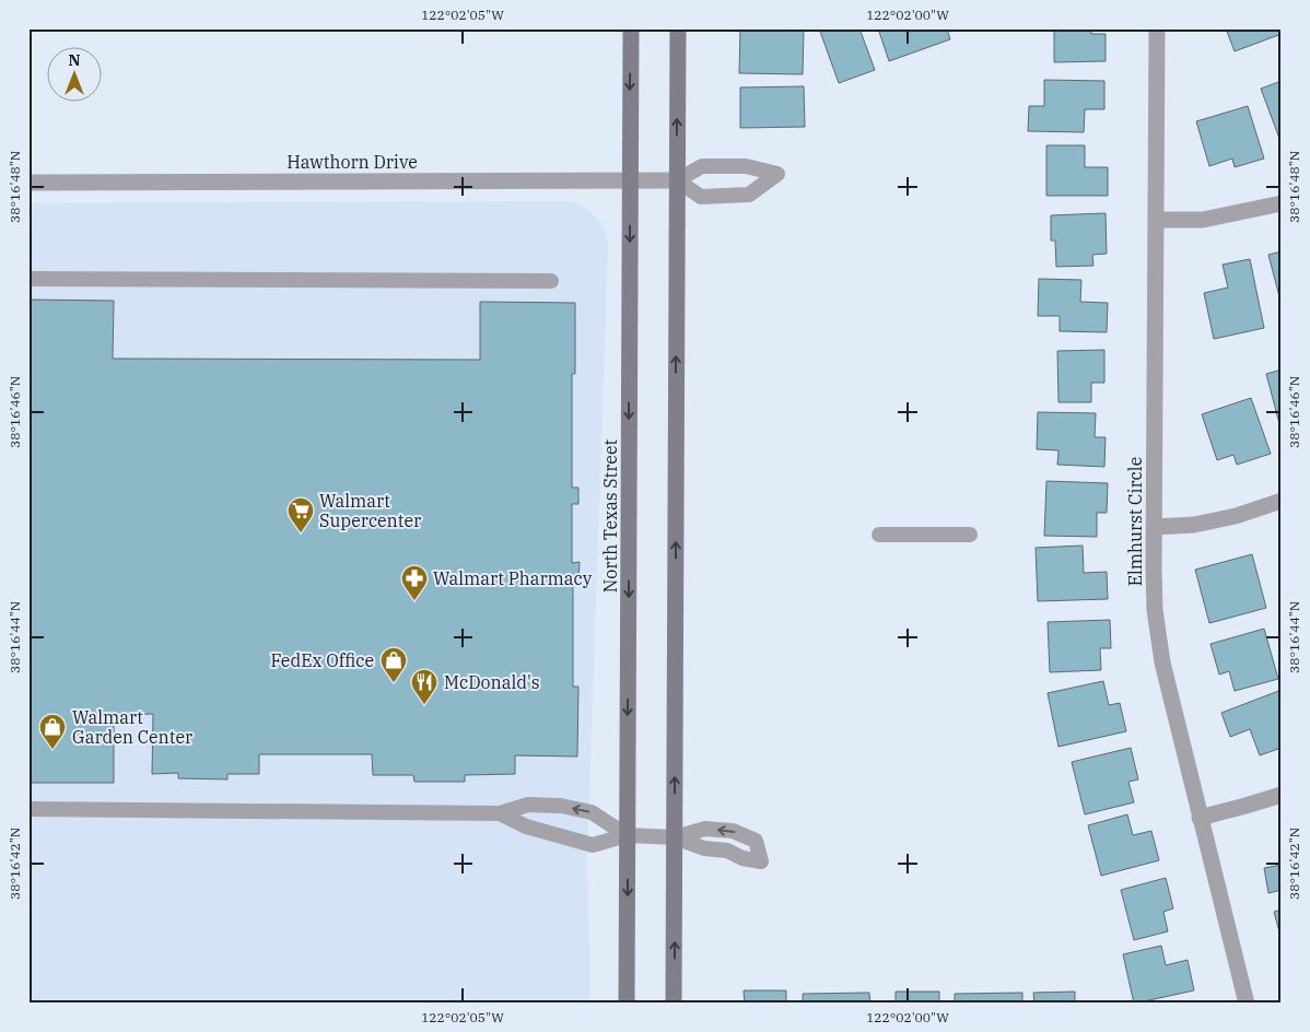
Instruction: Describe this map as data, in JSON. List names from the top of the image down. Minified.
{"streets":{"main road":["North Texas Street"],"street":["Hawthorn Drive","Elmhurst Circle"]},"crossings":[["Hawthorn Drive","North Texas Street"]],"places":{"supermarket":["Walmart Supercenter"],"pharmacy":["Walmart Pharmacy"],"shop":["FedEx Office","Walmart Garden Center"],"restaurant":["McDonald's"]},"north":"top","coordinates":["122°02'05\"W","122°02'00\"W","38°16'48\"N","38°16'46\"N","38°16'44\"N","38°16'42\"N"]}
